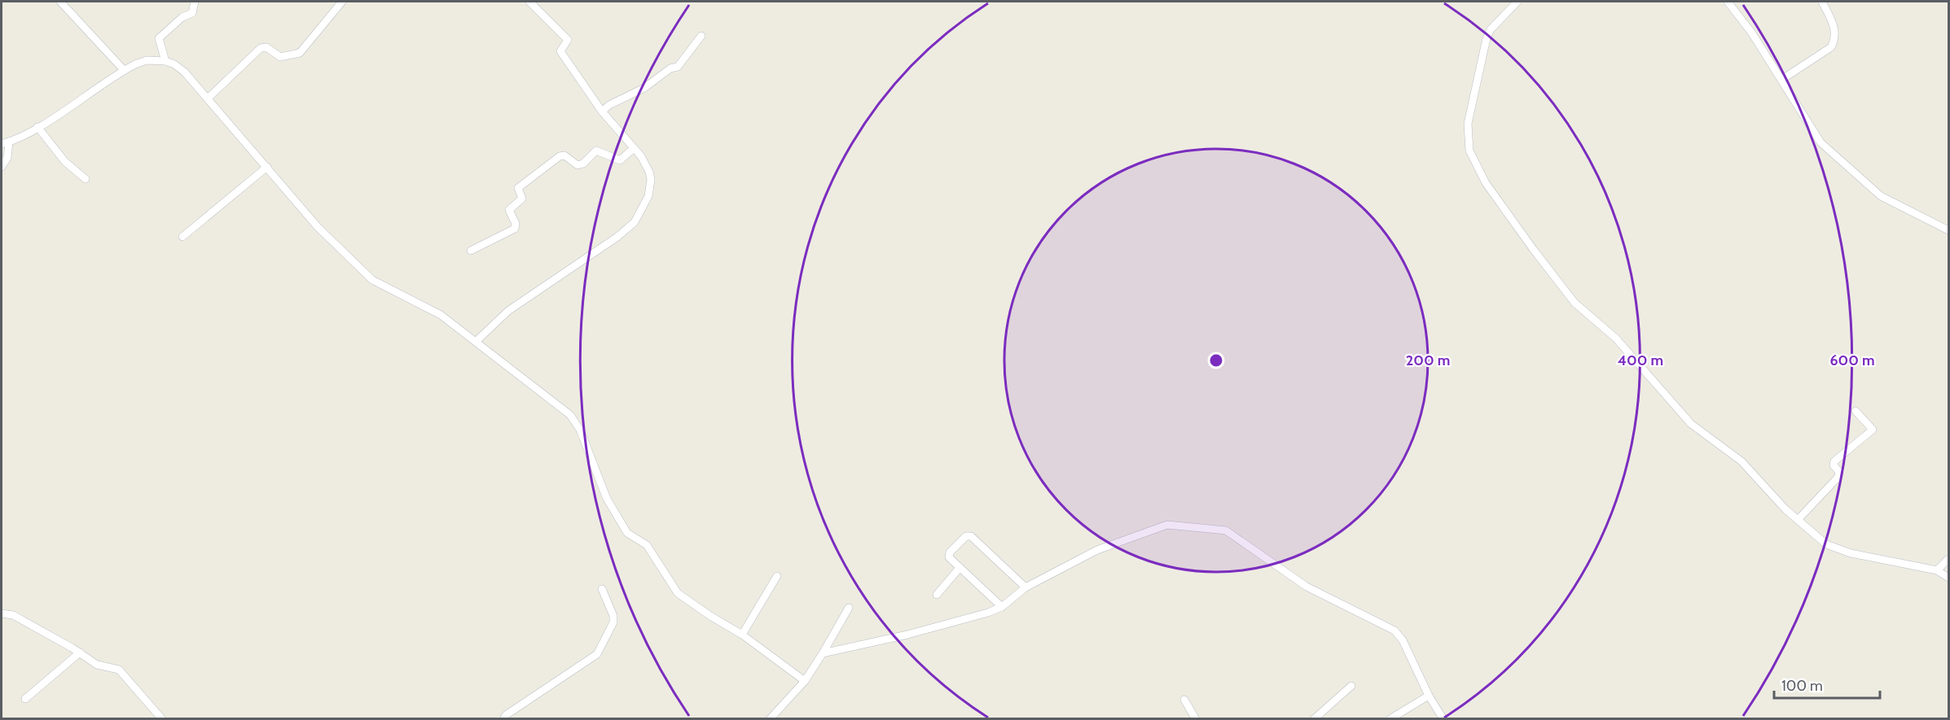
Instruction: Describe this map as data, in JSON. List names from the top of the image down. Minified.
{"scale_bar":"100 m","rings":["200 m","400 m","600 m"]}
